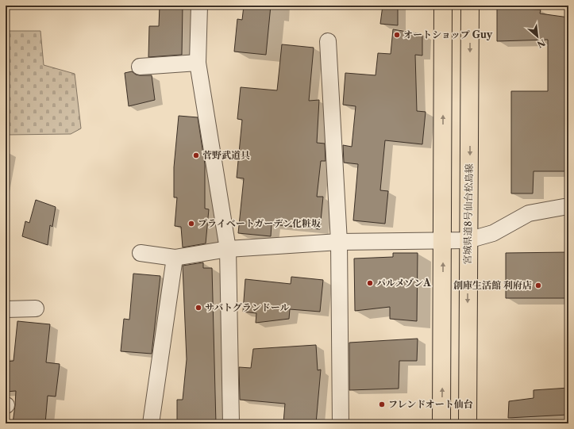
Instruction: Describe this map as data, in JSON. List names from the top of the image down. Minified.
{"streets":{"main road":["宮城県道8号仙台松島線"]},"places":["オートショップ Guy","菅野武道具","プライベートガーデン化粧坂","パルメゾンA","創庫生活館 利府店","サバトグランドール","フレンドオート仙台"],"north":"bottom right"}
